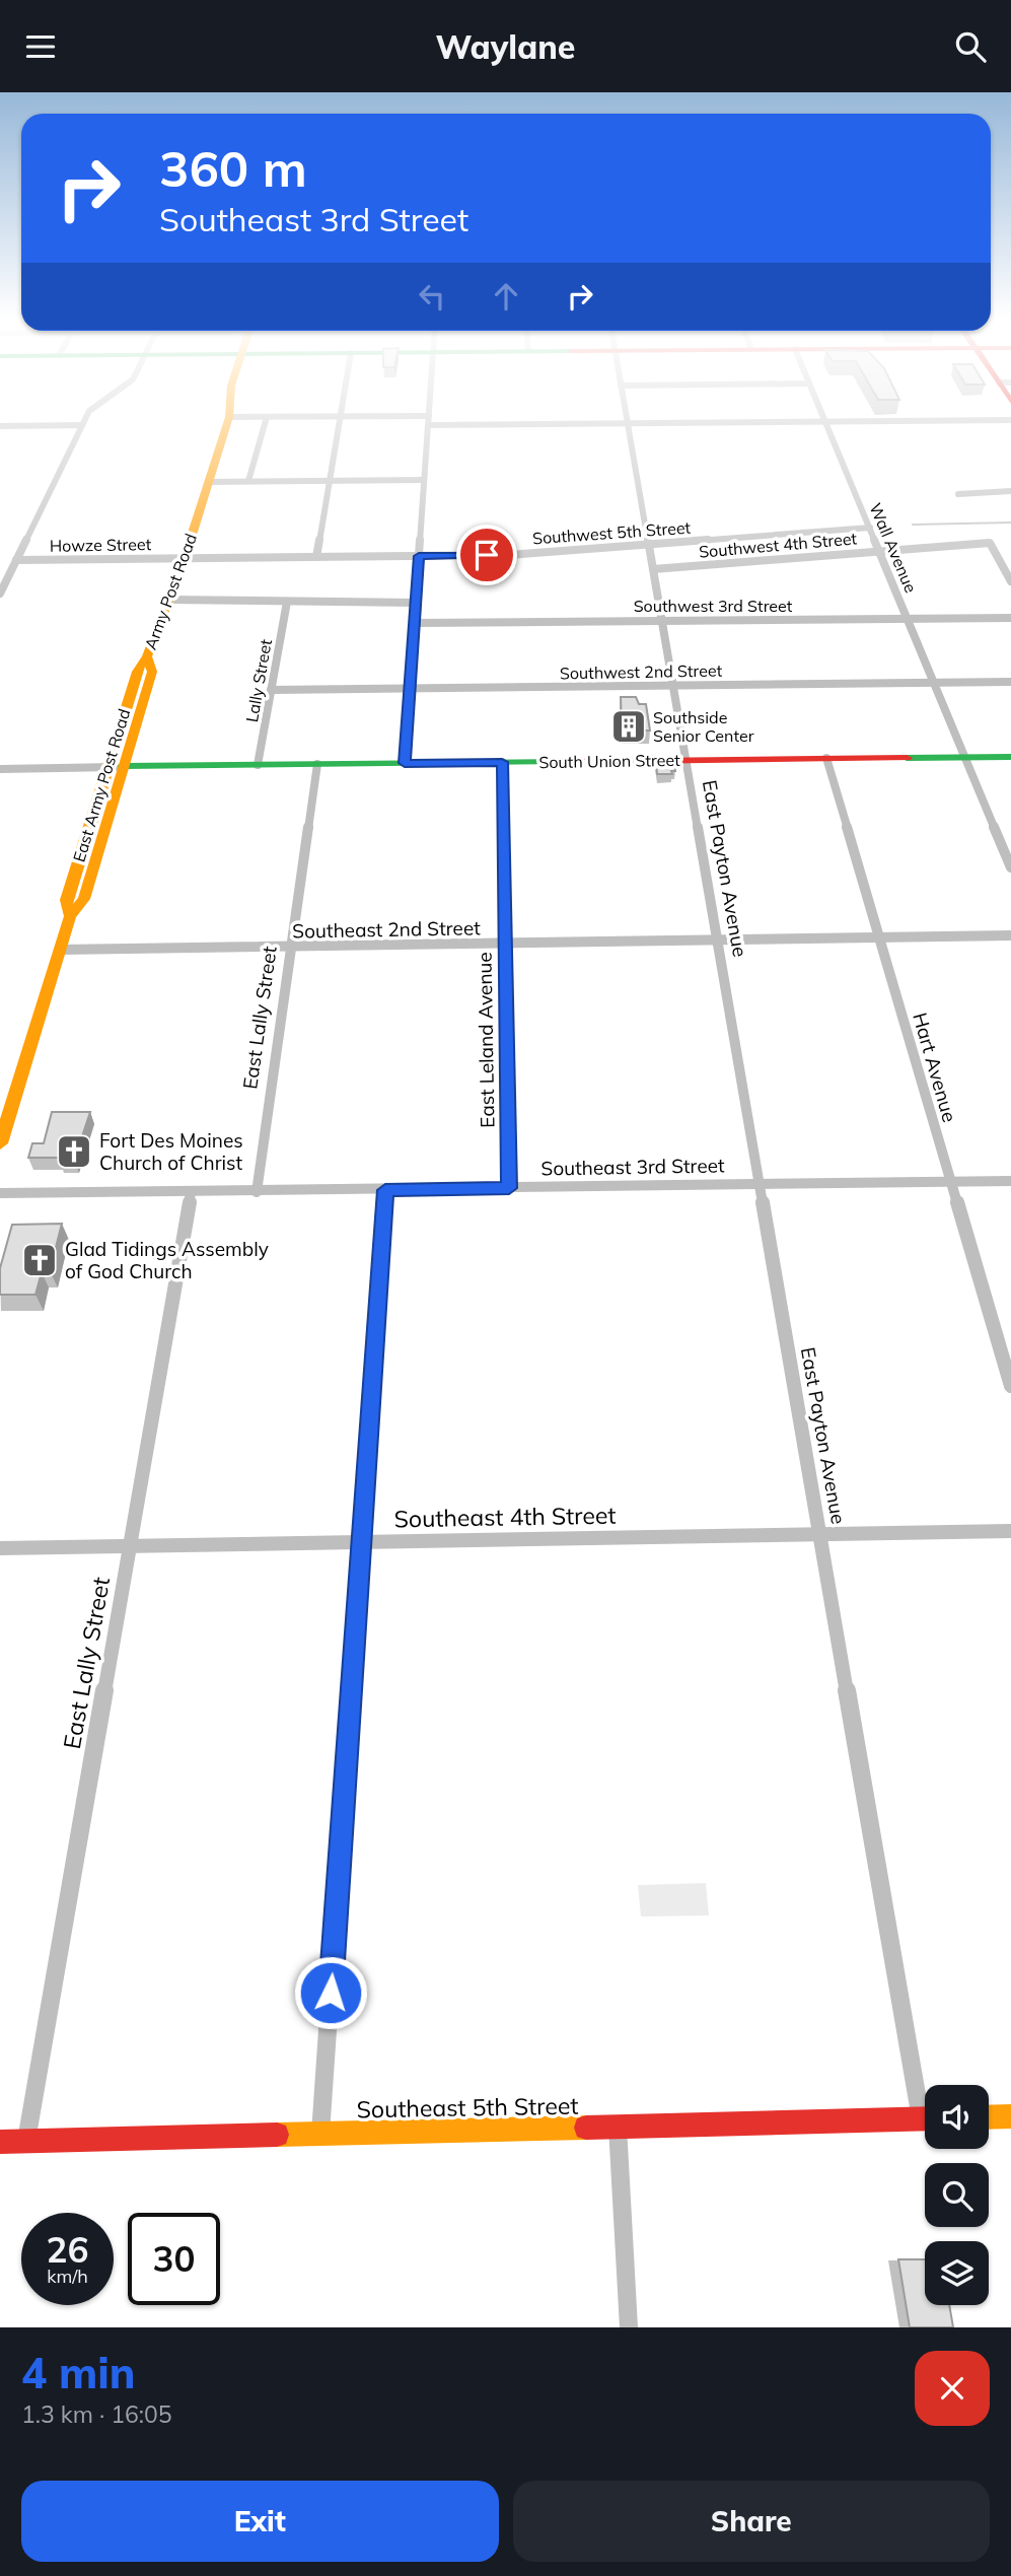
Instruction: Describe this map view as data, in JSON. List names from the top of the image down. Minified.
{"streets":{"main road":["Army Post Road","South Union Street","East Army Post Road","Southeast 5th Street"],"street":["Southwest 5th Street","Howze Street","Southwest 4th Street","Wall Avenue","Southwest 3rd Street","Southwest 2nd Street","Lally Street","East Payton Avenue","Southeast 2nd Street","East Lally Street","East Leland Avenue","Hart Avenue","Southeast 3rd Street","Southeast 4th Street"]},"crossings":[["Southwest 5th Street","Howze Street"],["Southwest 5th Street","Wall Avenue"],["Southwest 5th Street","Army Post Road"],["Southwest 5th Street","East Payton Avenue"],["Howze Street","Army Post Road"],["Southwest 4th Street","Wall Avenue"],["Southwest 4th Street","East Payton Avenue"],["Wall Avenue","Southwest 3rd Street"],["Wall Avenue","Southwest 2nd Street"],["Wall Avenue","South Union Street"],["Army Post Road","South Union Street"],["Army Post Road","East Army Post Road"],["Southwest 3rd Street","East Payton Avenue"],["Southwest 2nd Street","Lally Street"],["Southwest 2nd Street","East Payton Avenue"],["Lally Street","South Union Street"],["South Union Street","East Army Post Road"],["South Union Street","East Payton Avenue"],["South Union Street","East Lally Street"],["South Union Street","East Leland Avenue"],["South Union Street","Hart Avenue"],["East Army Post Road","Southeast 2nd Street"],["East Payton Avenue","Southeast 2nd Street"],["East Payton Avenue","Southeast 3rd Street"],["East Payton Avenue","Southeast 4th Street"],["Southeast 2nd Street","East Lally Street"],["Southeast 2nd Street","East Leland Avenue"],["Southeast 2nd Street","Hart Avenue"],["East Lally Street","Southeast 3rd Street"],["East Lally Street","Southeast 4th Street"],["East Lally Street","Southeast 5th Street"],["East Leland Avenue","Southeast 3rd Street"],["Hart Avenue","Southeast 3rd Street"]],"places":{"building":["Southside Senior Center"],"church":["Fort Des Moines Church of Christ","Glad Tidings Assembly of God Church"]},"page":{"header":"Waylane","turn":["360 m","Southeast 3rd Street"],"speed":"26 km/h","limit":"30","heading":["4 min","1.3 km · 16:05"],"buttons":["Exit","Share"]}}
